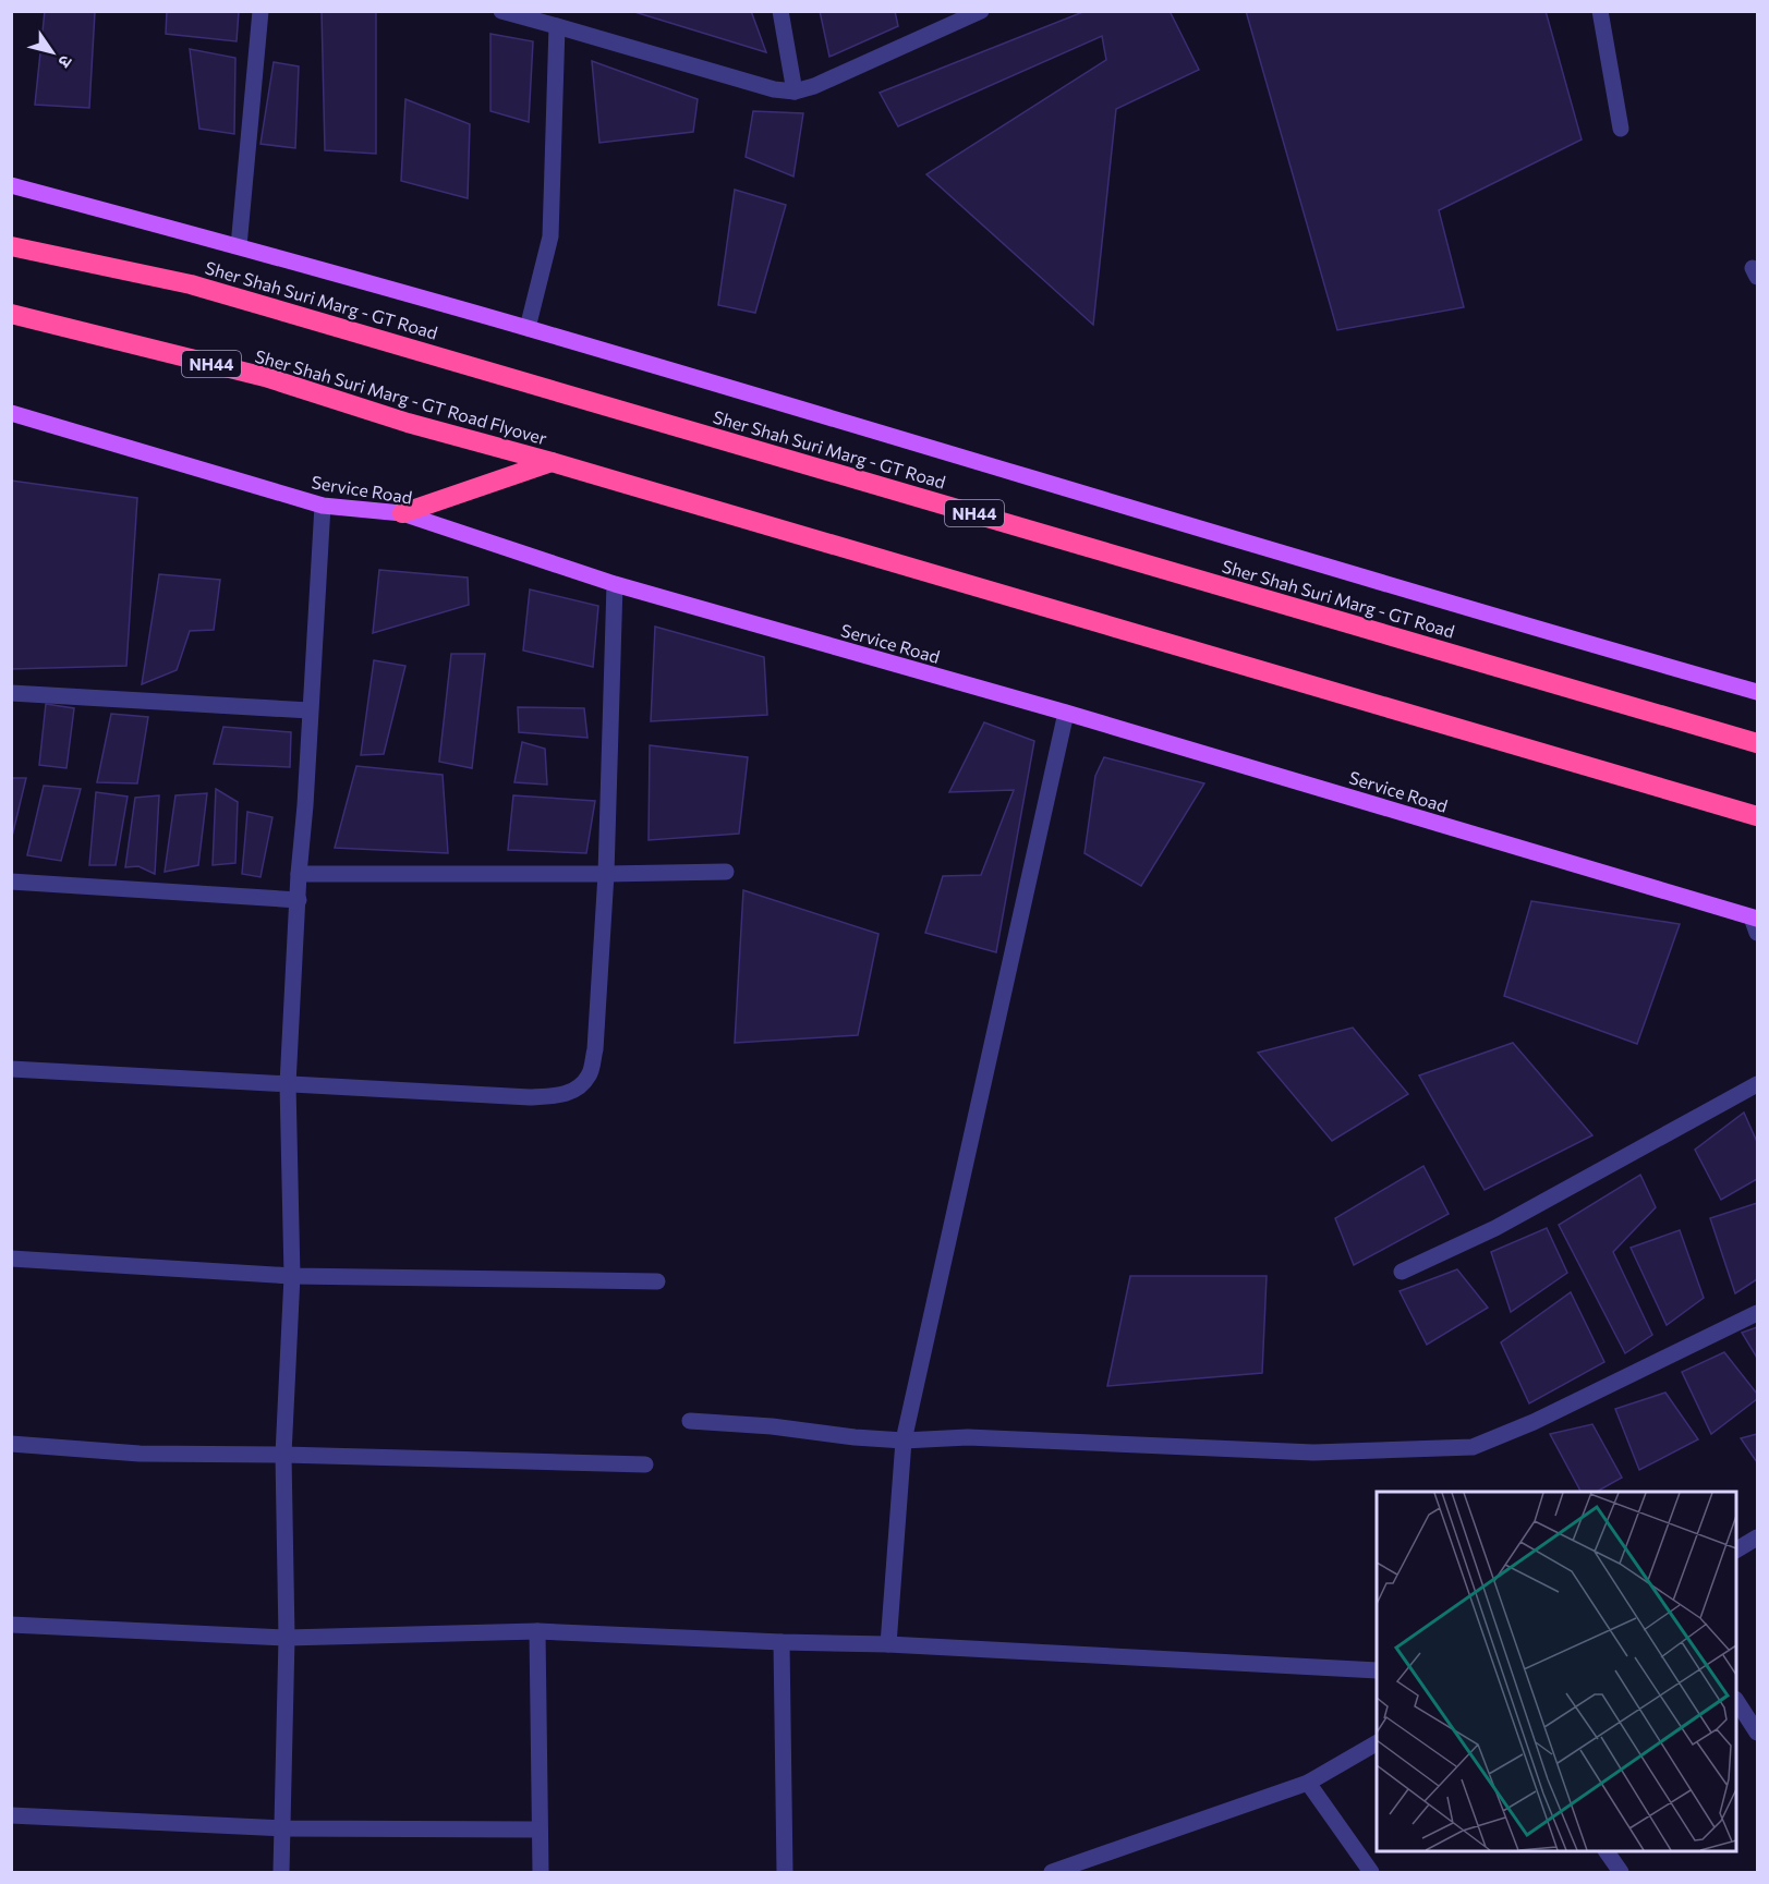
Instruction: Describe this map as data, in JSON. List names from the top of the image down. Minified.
{"streets":{"highway":["Sher Shah Suri Marg - GT Road","NH44","Sher Shah Suri Marg - GT Road Flyover"],"main road":["Service Road"]},"crossings":[["NH44","Sher Shah Suri Marg - GT Road Flyover"]],"north":"bottom right"}
